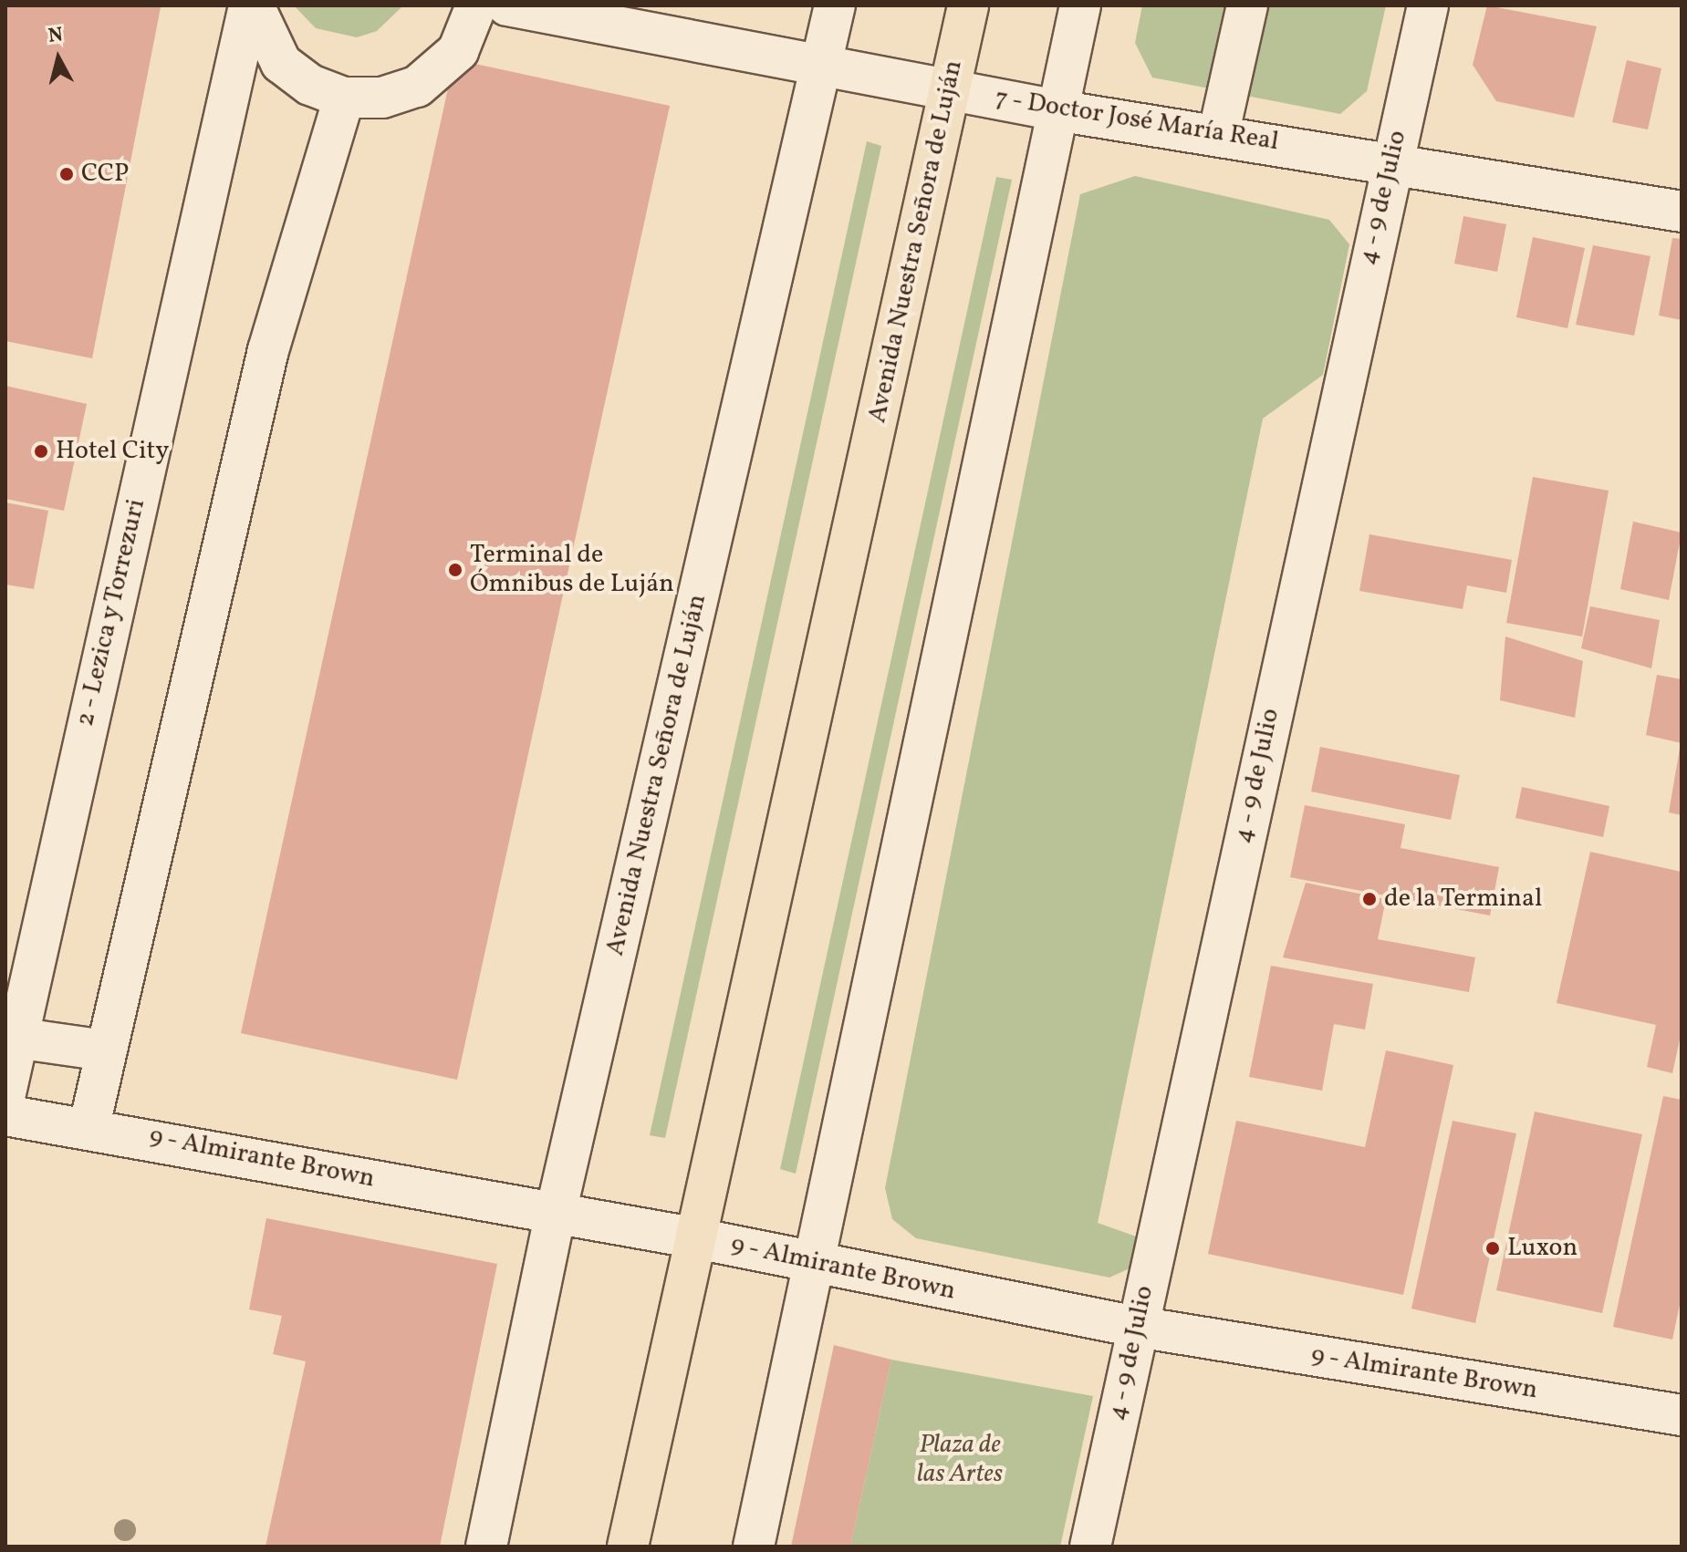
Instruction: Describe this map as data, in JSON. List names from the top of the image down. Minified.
{"streets":{"main road":["Avenida Nuestra Señora de Luján"],"street":["7 - Doctor José María Real","4 - 9 de Julio","2 - Lezica y Torrezuri","9 - Almirante Brown"]},"crossings":[["7 - Doctor José María Real","4 - 9 de Julio"],["7 - Doctor José María Real","Avenida Nuestra Señora de Luján"],["4 - 9 de Julio","9 - Almirante Brown"],["Avenida Nuestra Señora de Luján","9 - Almirante Brown"]],"parks":["Plaza de las Artes"],"places":["CCP","Hotel City","Terminal de Ómnibus de Luján","de la Terminal","Luxon"],"north":"top"}
